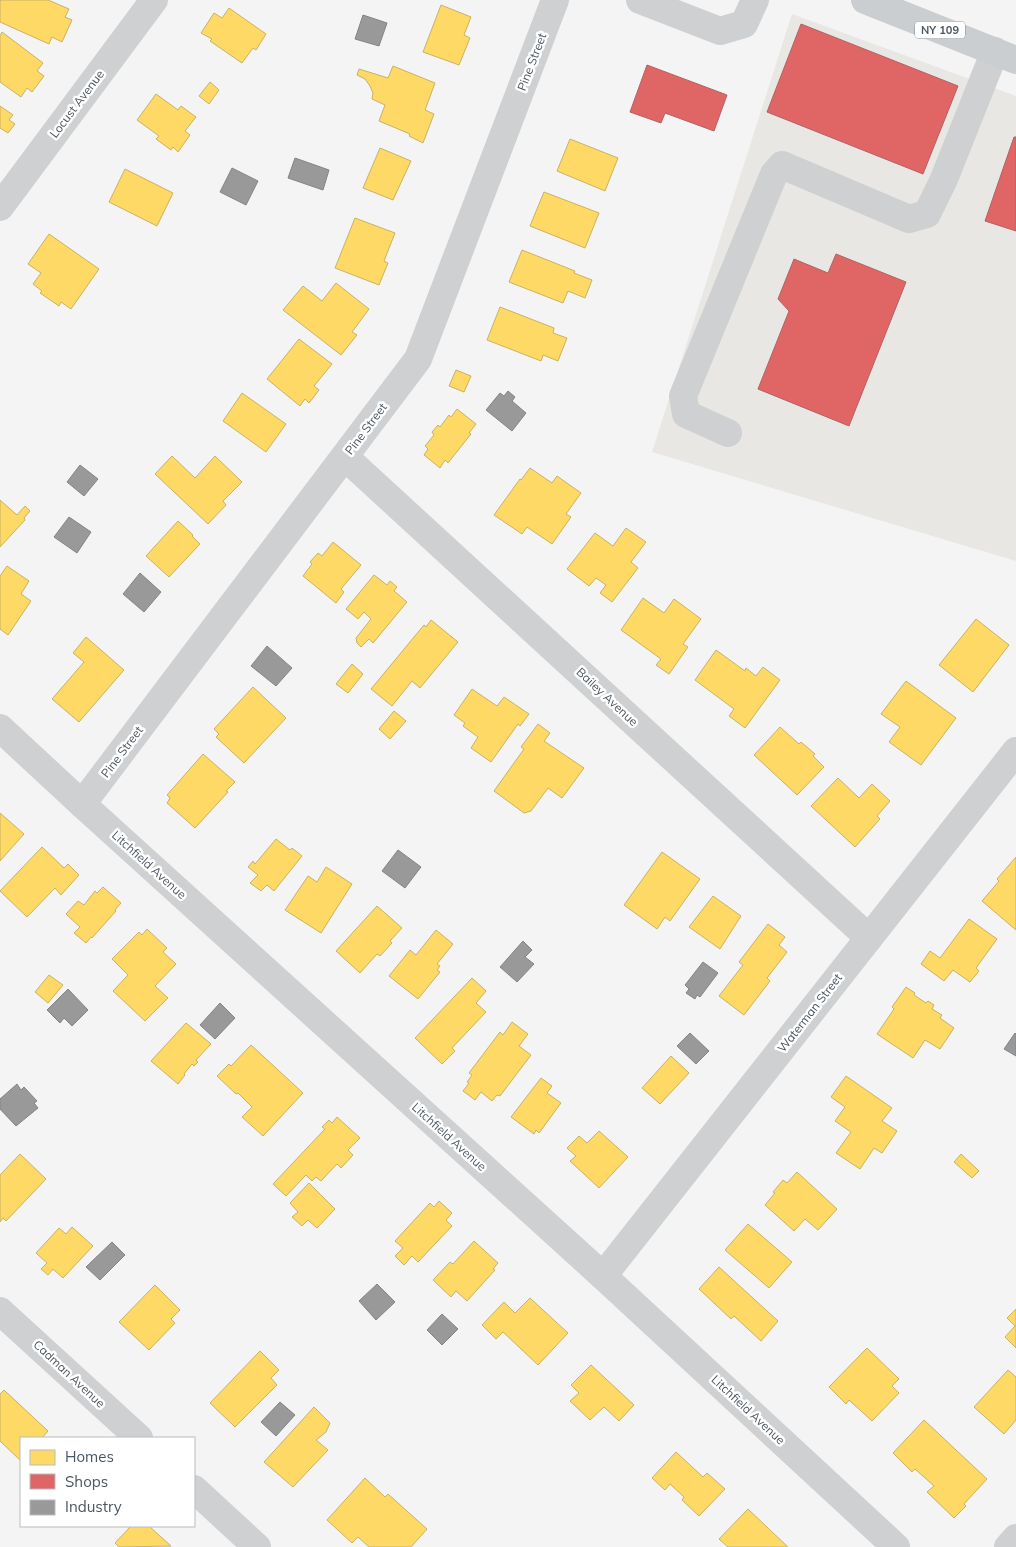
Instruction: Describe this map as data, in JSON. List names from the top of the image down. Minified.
{"streets":{"main road":["NY 109"],"street":["Pine Street","Locust Avenue","Bailey Avenue","Litchfield Avenue","Waterman Street","Cadman Avenue"]},"crossings":[["Pine Street","Bailey Avenue"],["Pine Street","Litchfield Avenue"],["Bailey Avenue","Waterman Street"],["Litchfield Avenue","Waterman Street"]],"legend":["Homes","Shops","Industry"]}
